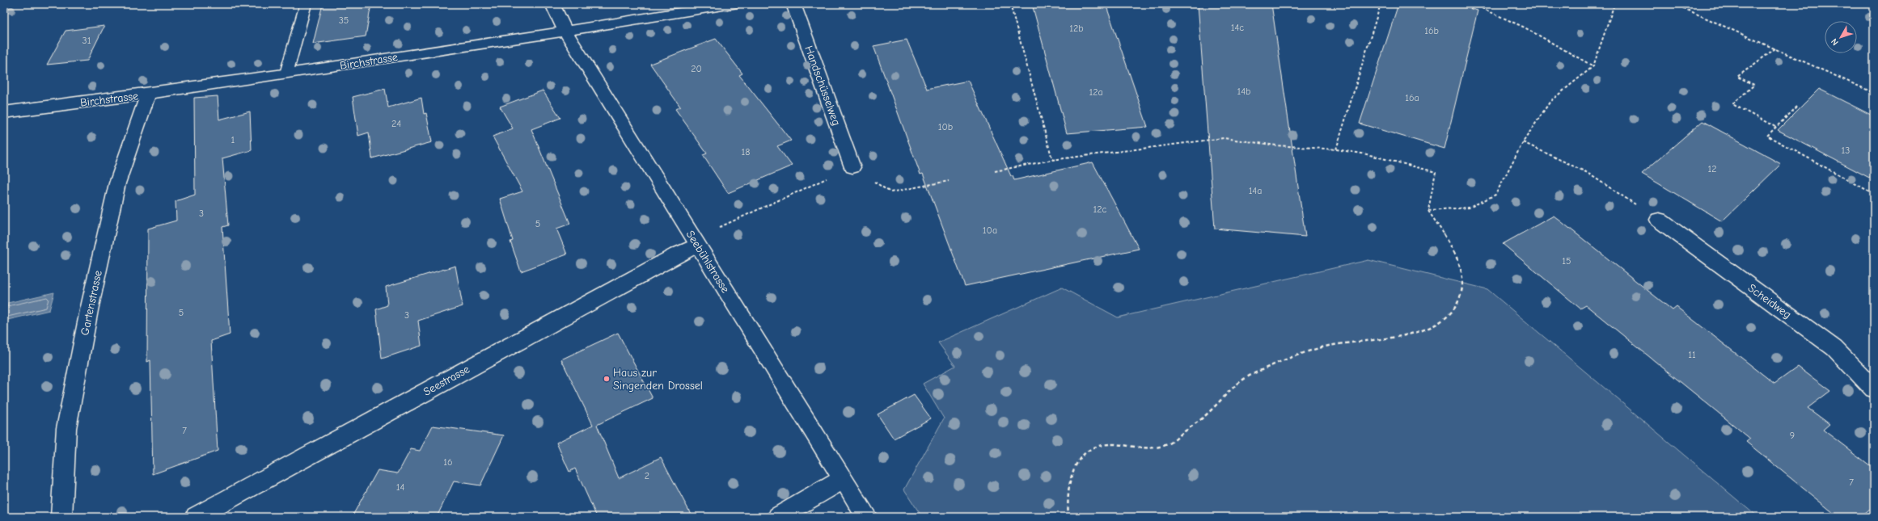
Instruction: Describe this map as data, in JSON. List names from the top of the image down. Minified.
{"streets":{"street":["Birchstrasse","Handschüsselweg","Seebühlstrasse","Scheidweg","Gartenstrasse","Seestrasse"]},"crossings":[["Birchstrasse","Seebühlstrasse"],["Birchstrasse","Gartenstrasse"],["Seebühlstrasse","Seestrasse"]],"places":["Haus zur Singenden Drossel"],"house_numbers":["35","14c","12b","16b","31","20","14b","12a","16a","24","10b","1","13","18","12","14a","12c","3","5","10a","15","5","3","11","7","9","16","2","7","14"],"north":"bottom left"}
